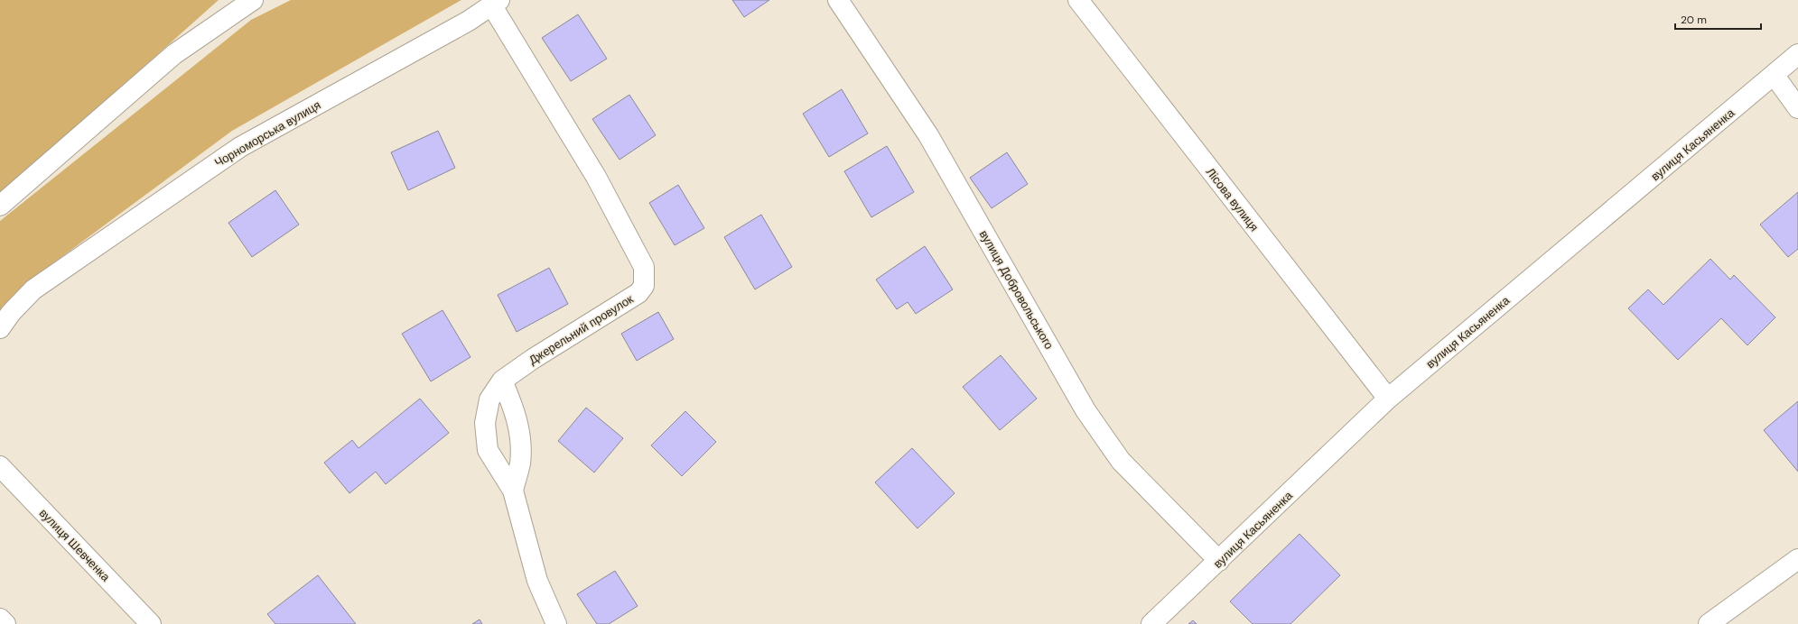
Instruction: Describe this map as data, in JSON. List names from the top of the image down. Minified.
{"streets":{"main road":["Чорноморська вулиця","вулиця Касьяненка","Лісова вулиця","вулиця Добровольського","Джерельний провулок","вулиця Шевченка"]},"crossings":[["Чорноморська вулиця","Джерельний провулок"],["вулиця Касьяненка","Лісова вулиця"],["вулиця Касьяненка","вулиця Добровольського"]],"scale_bar":"20 m"}
